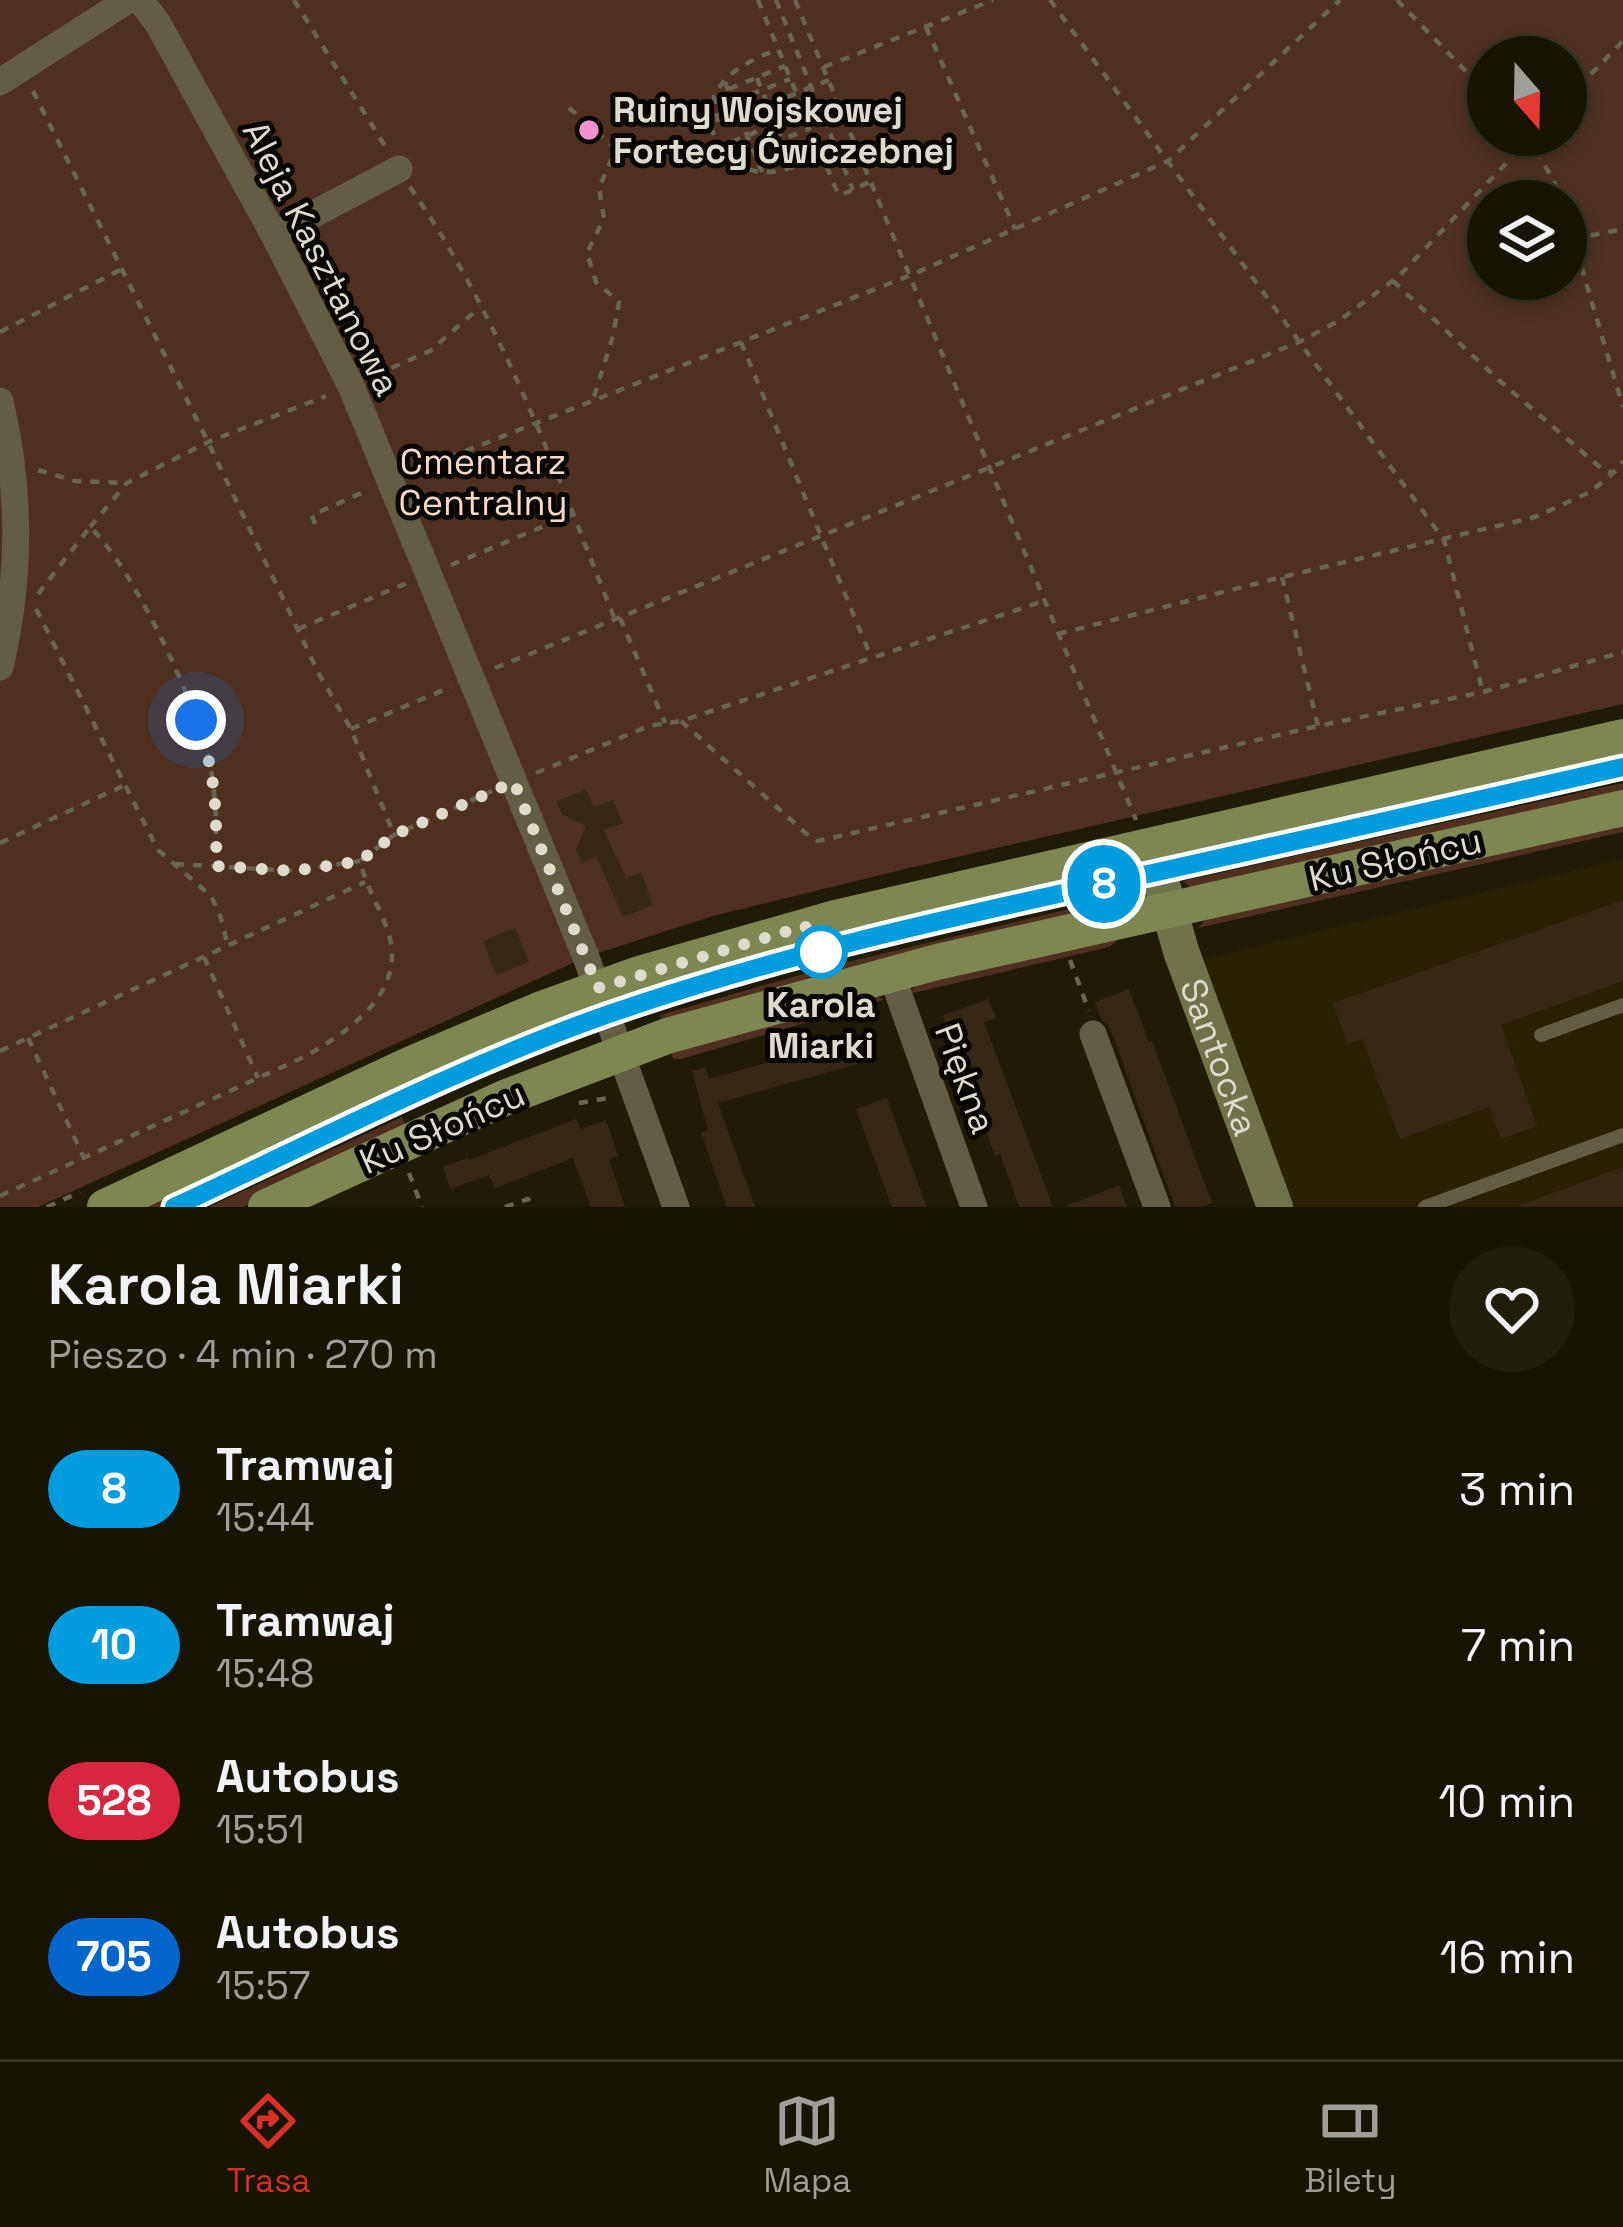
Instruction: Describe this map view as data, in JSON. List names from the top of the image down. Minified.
{"streets":{"main road":["Ku Słońcu"],"street":["Aleja Kasztanowa","Santocka","Piękna"]},"crossings":[["Aleja Kasztanowa","Ku Słońcu"],["Ku Słońcu","Santocka"],["Ku Słońcu","Piękna"]],"parks":["Cmentarz Centralny"],"places":["Ruiny Wojskowej Fortecy Ćwiczebnej","Karola Miarki"],"lines":["tram line 8"],"north":"bottom","page":{"on_map":"8","heading":["Karola Miarki","Pieszo · 4 min · 270 m"],"list":[{"mark":"8","name":"Tramwaj","note":"15:44","value":"3 min"},{"mark":"10","name":"Tramwaj","note":"15:48","value":"7 min"},{"mark":"528","name":"Autobus","note":"15:51","value":"10 min"},{"mark":"705","name":"Autobus","note":"15:57","value":"16 min"}],"tabs":["Trasa","Mapa","Bilety"]}}
